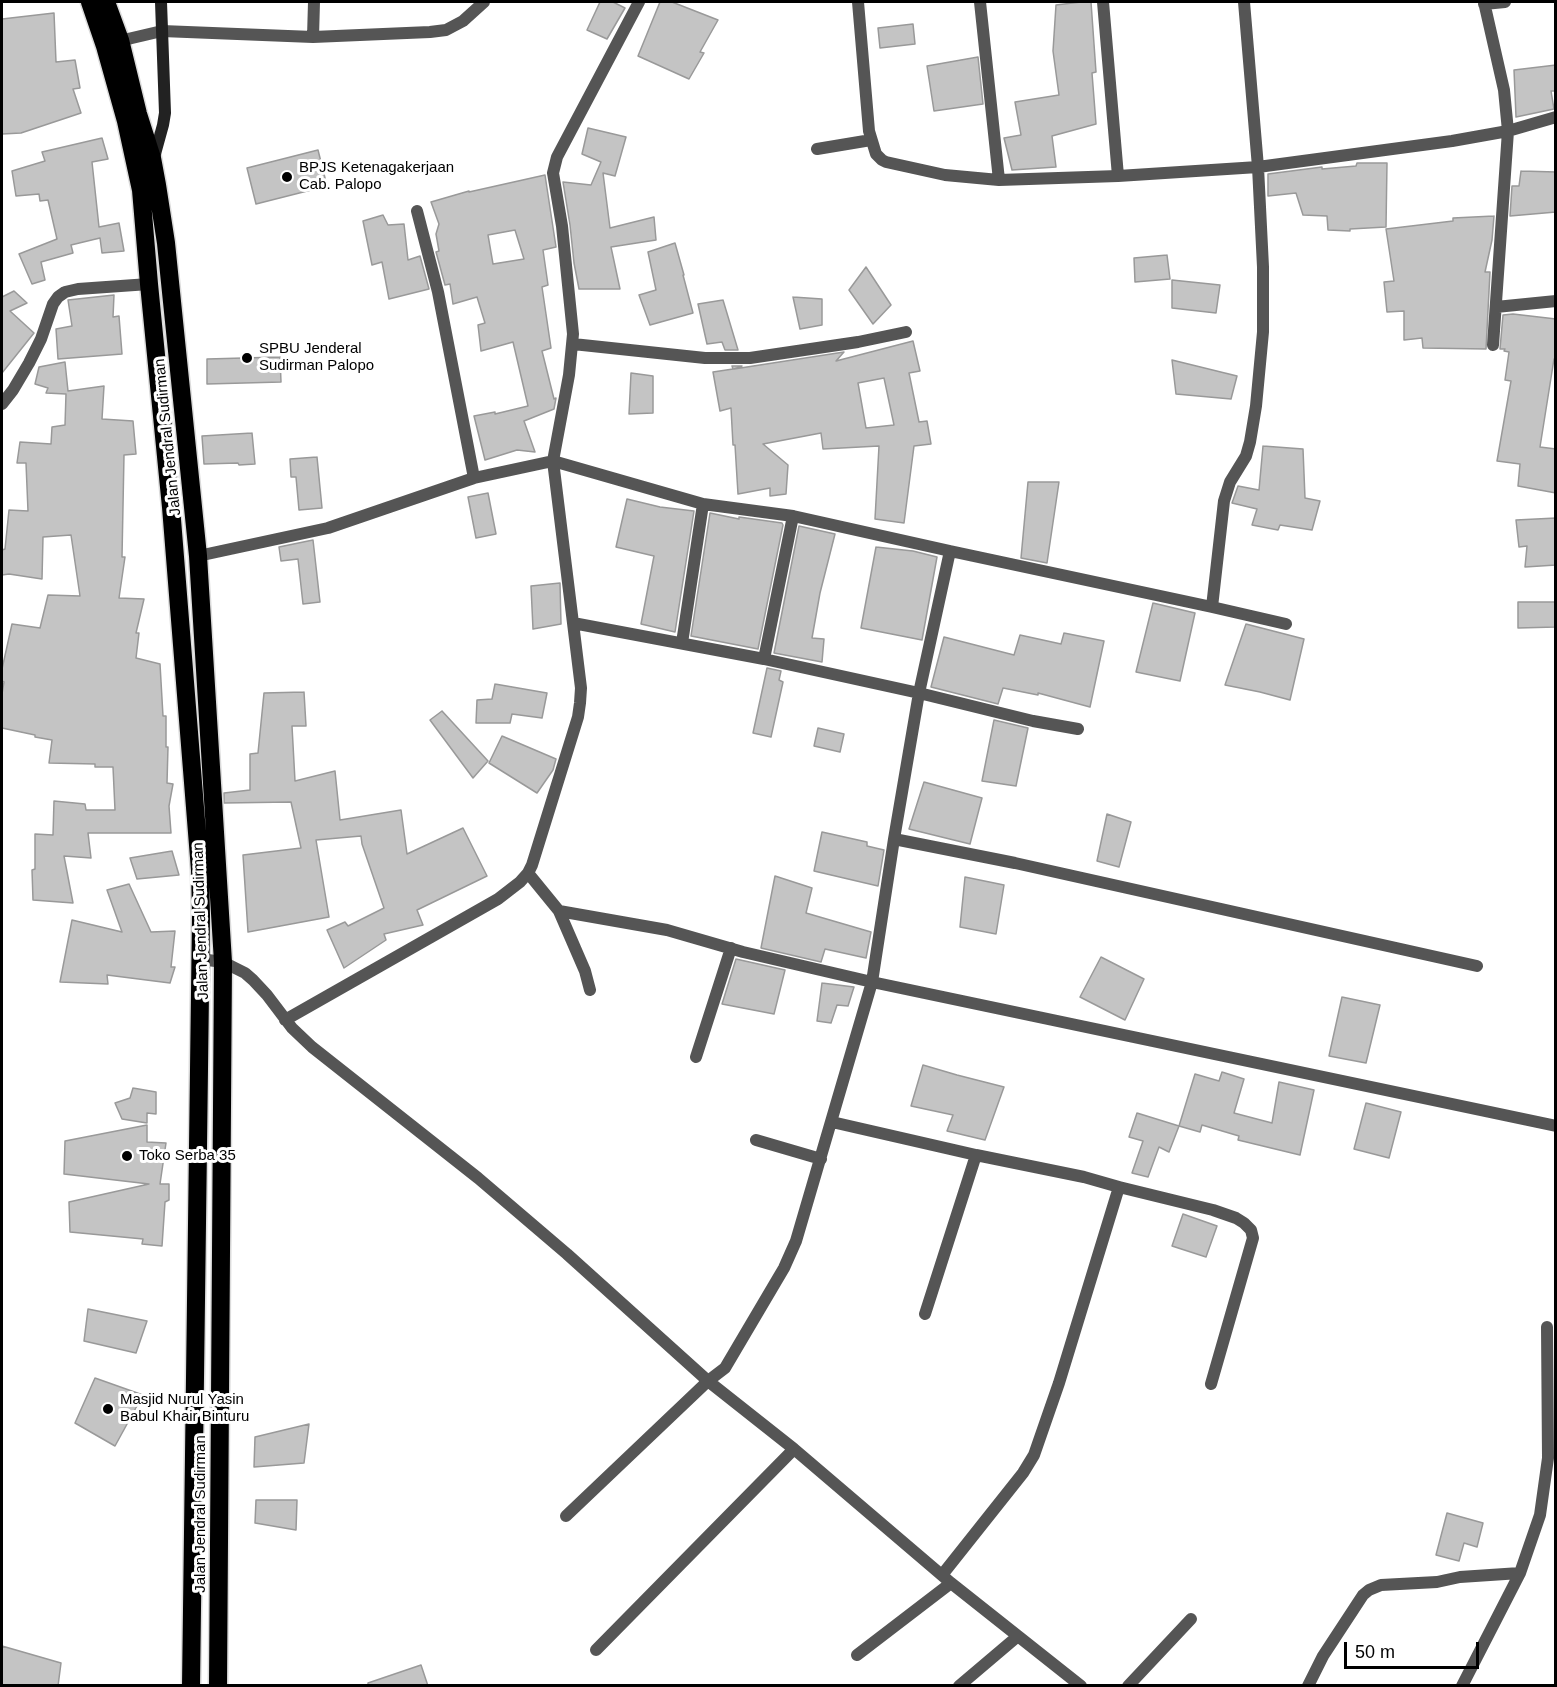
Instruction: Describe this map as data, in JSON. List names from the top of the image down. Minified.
{"streets":{"highway":["Jalan Jendral Sudirman"]},"places":["BPJS Ketenagakerjaan Cab. Palopo","SPBU Jenderal Sudirman Palopo","Toko Serba 35","Masjid Nurul Yasin Babul Khair Binturu"],"scale_bar":"50 m"}
